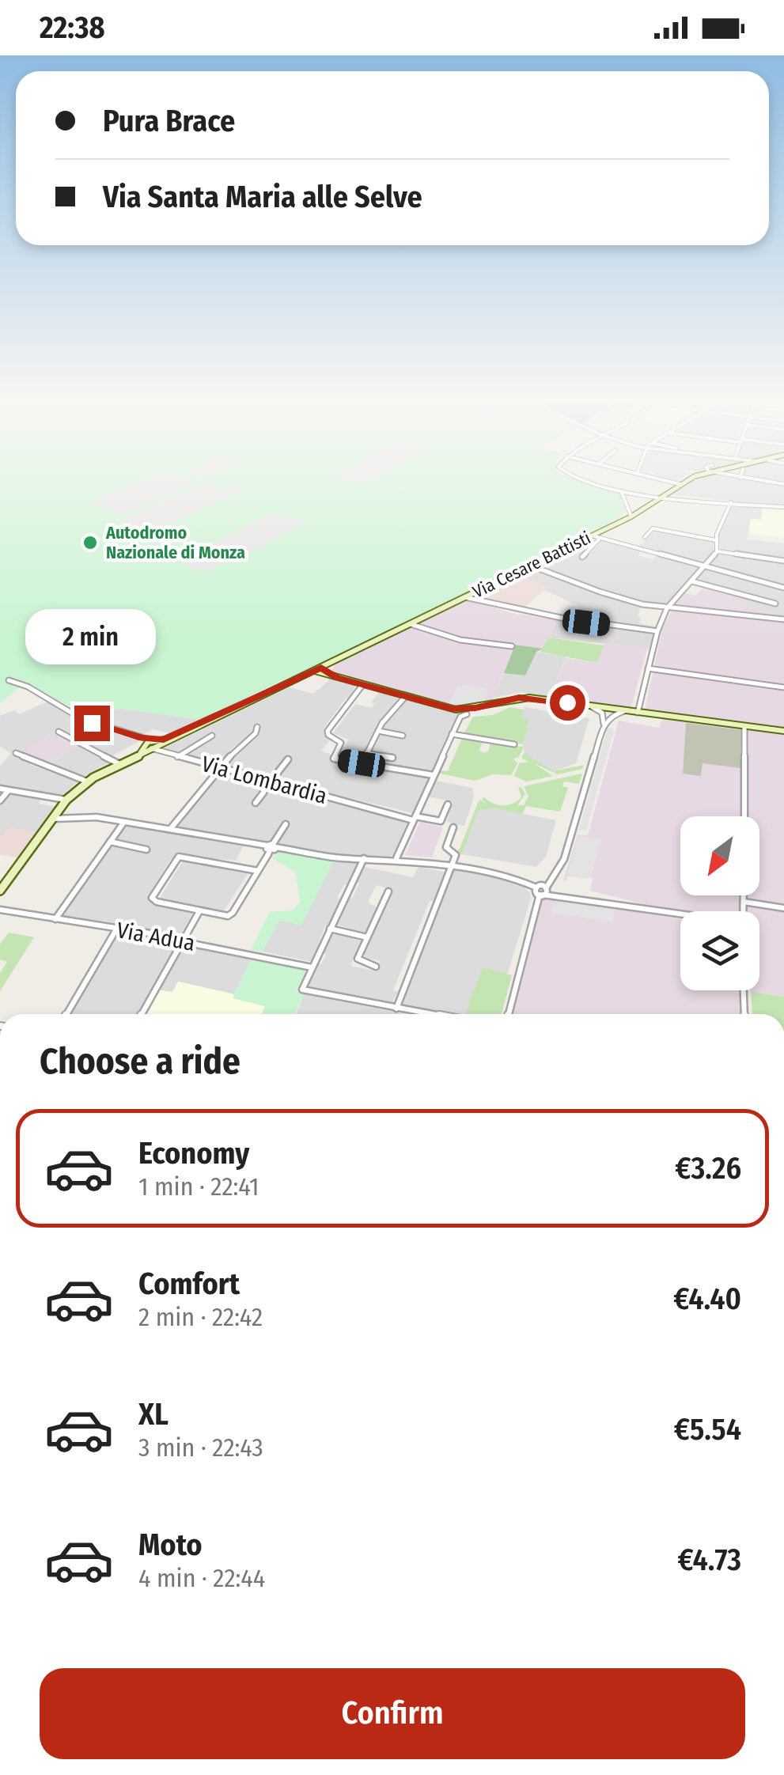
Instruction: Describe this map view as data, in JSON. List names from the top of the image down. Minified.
{"streets":{"main road":["Via Cesare Battisti"],"street":["Via Lombardia","Via Adua"]},"crossings":[["Via Cesare Battisti","Via Lombardia"]],"places":["Autodromo Nazionale di Monza"],"north":"bottom left","page":{"status":"22:38","banner":["Pura Brace","Via Santa Maria alle Selve"],"bubble":"2 min","heading":"Choose a ride","list":[{"name":"Economy","note":"1 min · 22:41","value":"€3.26"},{"name":"Comfort","note":"2 min · 22:42","value":"€4.40"},{"name":"XL","note":"3 min · 22:43","value":"€5.54"},{"name":"Moto","note":"4 min · 22:44","value":"€4.73"}],"buttons":"Confirm"}}
